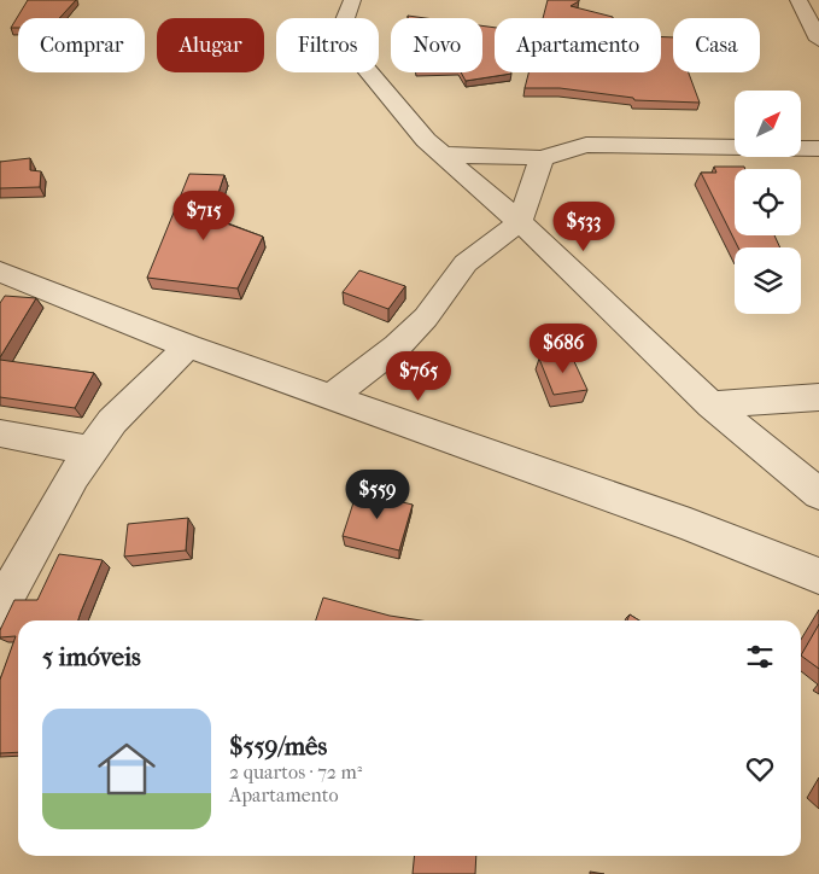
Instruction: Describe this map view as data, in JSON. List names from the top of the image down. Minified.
{"north":"top right","page":{"chip":["Comprar","Alugar","Filtros","Novo","Apartamento","Casa"],"price":["$715","$533","$686","$765","$559"],"heading":"5 imóveis","list":[{"name":"$559/mês","note":"2 quartos · 72 m² · Apartamento"}]}}
